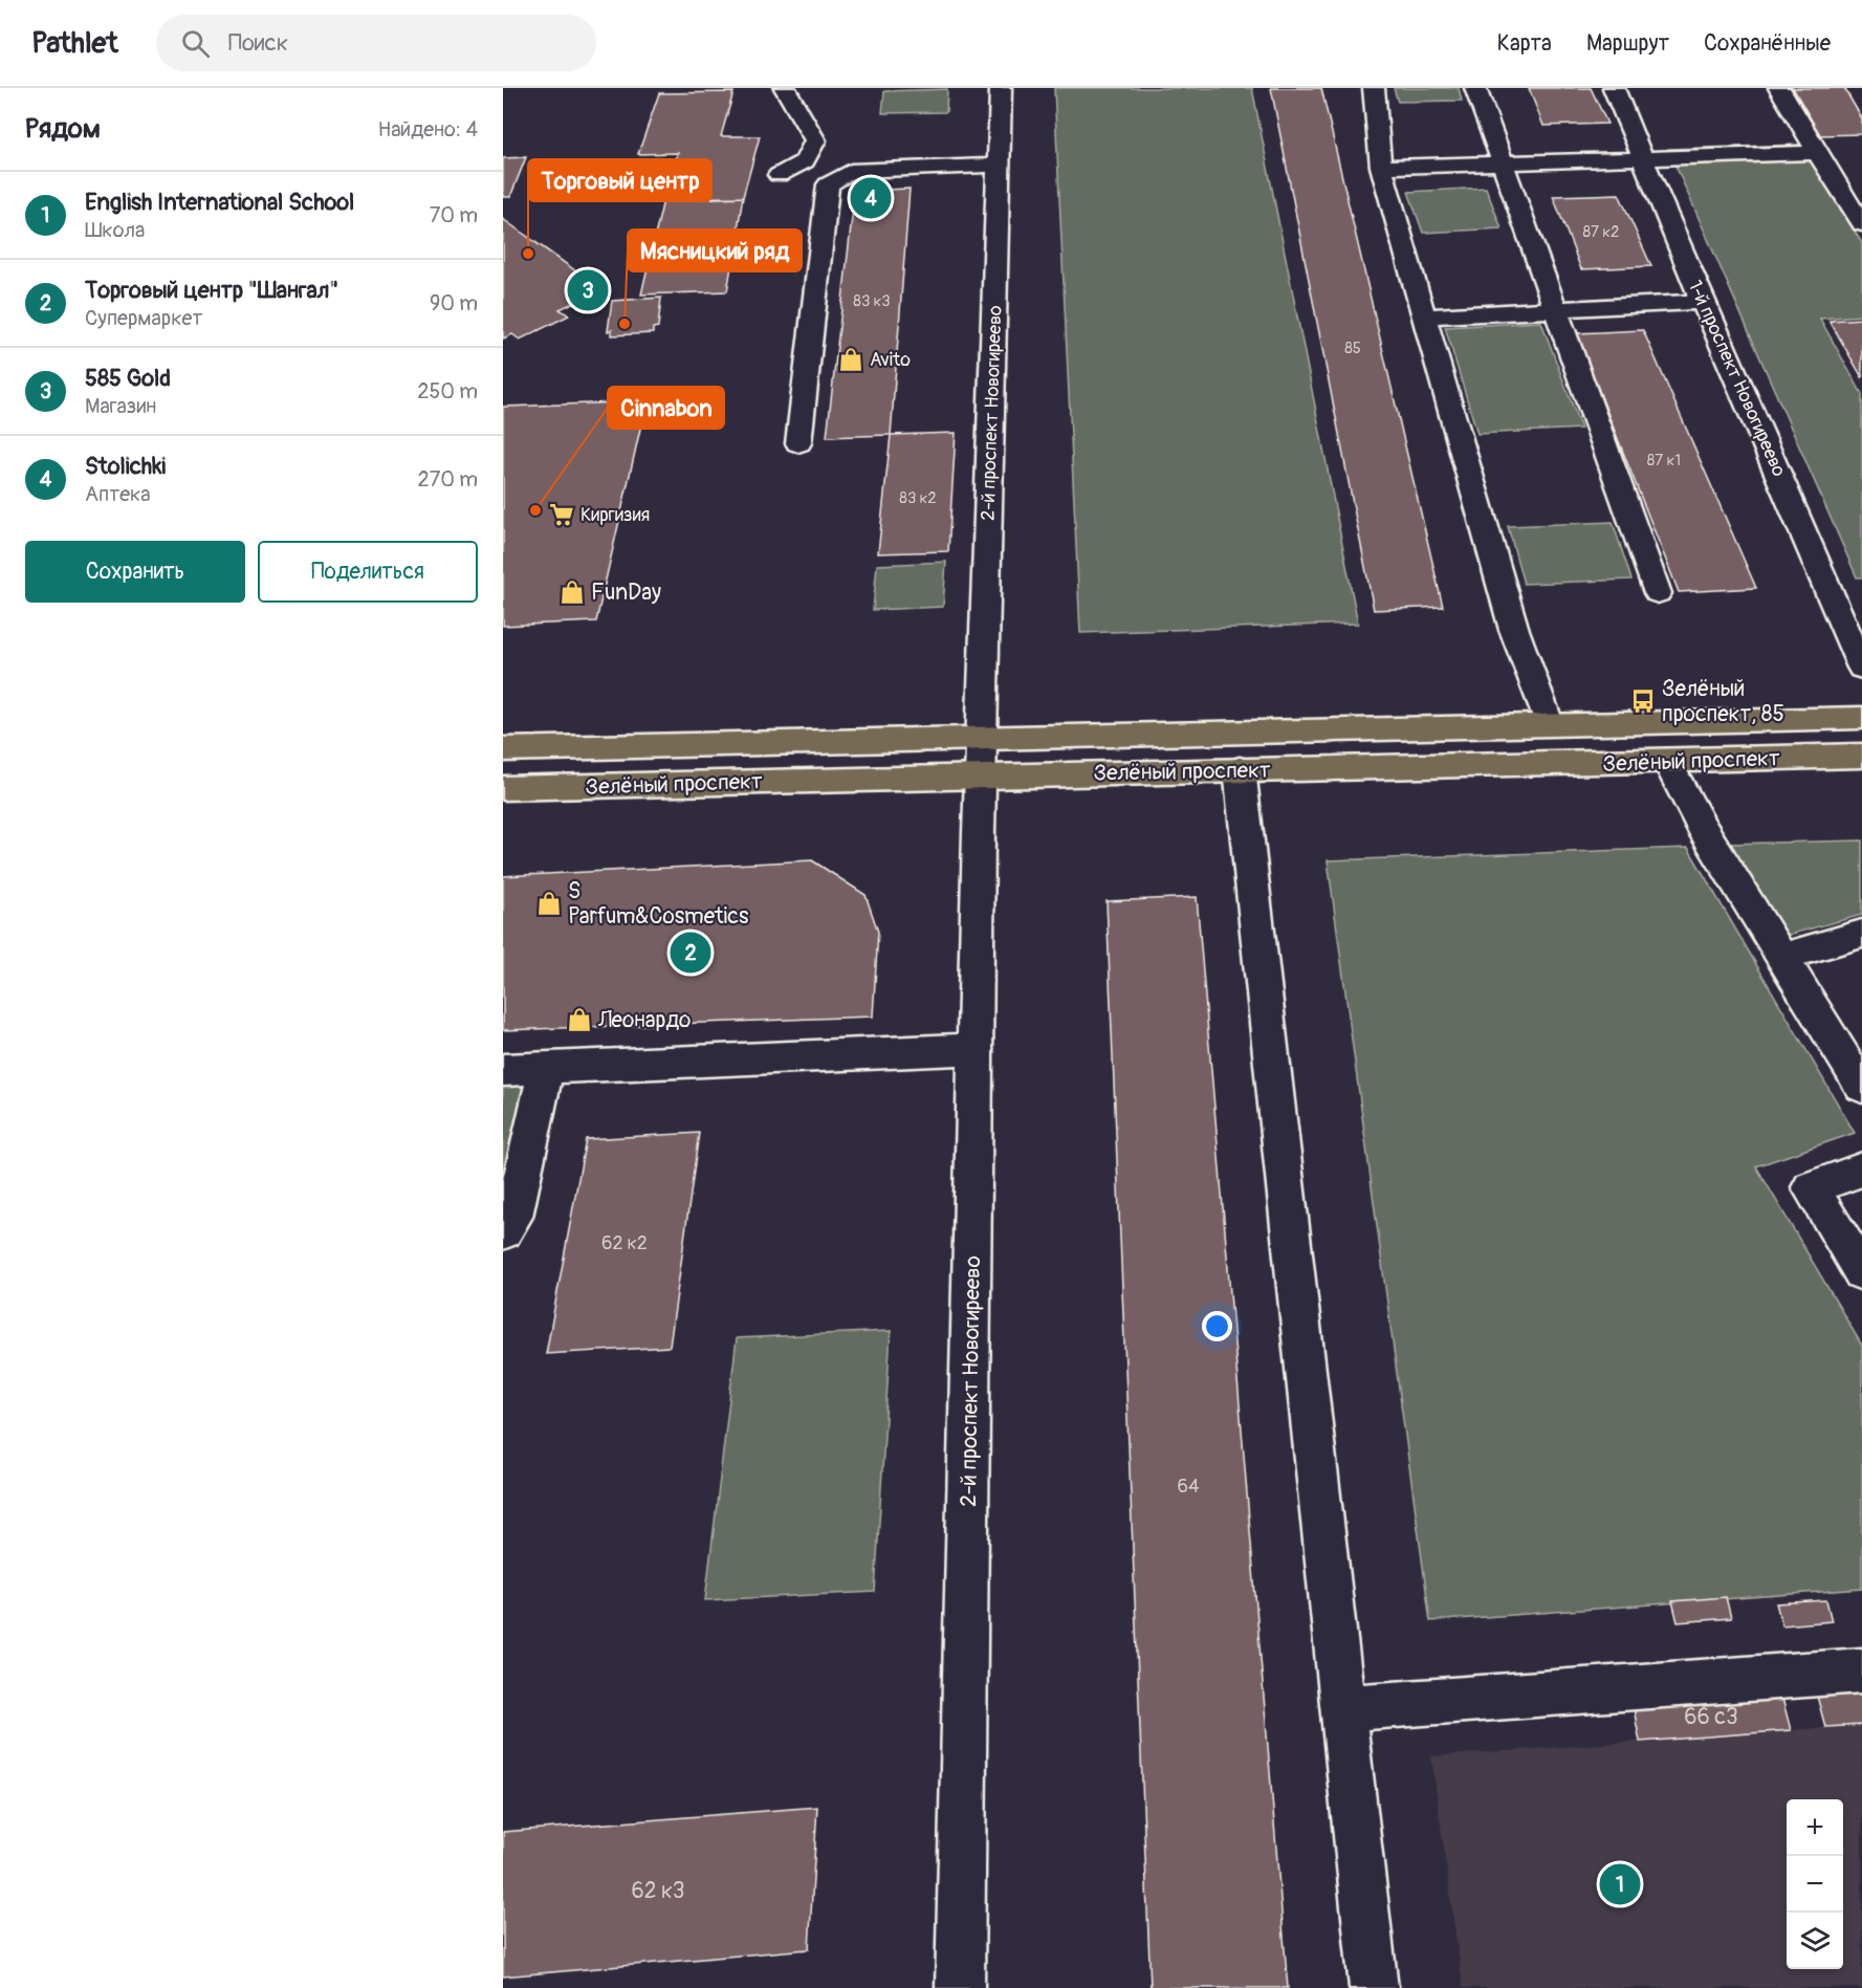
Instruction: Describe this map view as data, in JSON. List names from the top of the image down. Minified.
{"streets":{"main road":["Зелёный проспект"],"street":["1-й проспект Новогиреево","2-й проспект Новогиреево"]},"crossings":[["2-й проспект Новогиреево","Зелёный проспект"]],"places":{"other":["Торговый центр","Мясницкий ряд","Cinnabon"],"shop":["Avito","FunDay","S Parfum&Cosmetics","Леонардо"],"supermarket":["Киргизия"],"bus stop":["Зелёный проспект, 85"]},"house_numbers":["87 к2","83 к3","85","87 к1","83 к2","62 к2","64","66 с3","62 к3"],"page":{"header":"Pathlet","search":"Поиск","nav":["Карта","Маршрут","Сохранённые"],"heading":["Рядом","Найдено: 4"],"list":[{"mark":"1","name":"English International School","note":"Школа","value":"70 m"},{"mark":"2","name":"Торговый центр \"Шангал\"","note":"Супермаркет","value":"90 m"},{"mark":"3","name":"585 Gold","note":"Магазин","value":"250 m"},{"mark":"4","name":"Stolichki","note":"Аптека","value":"270 m"}],"pins":["4","3","2","1"],"buttons":["Сохранить","Поделиться"],"map_buttons":["+","−"]}}
